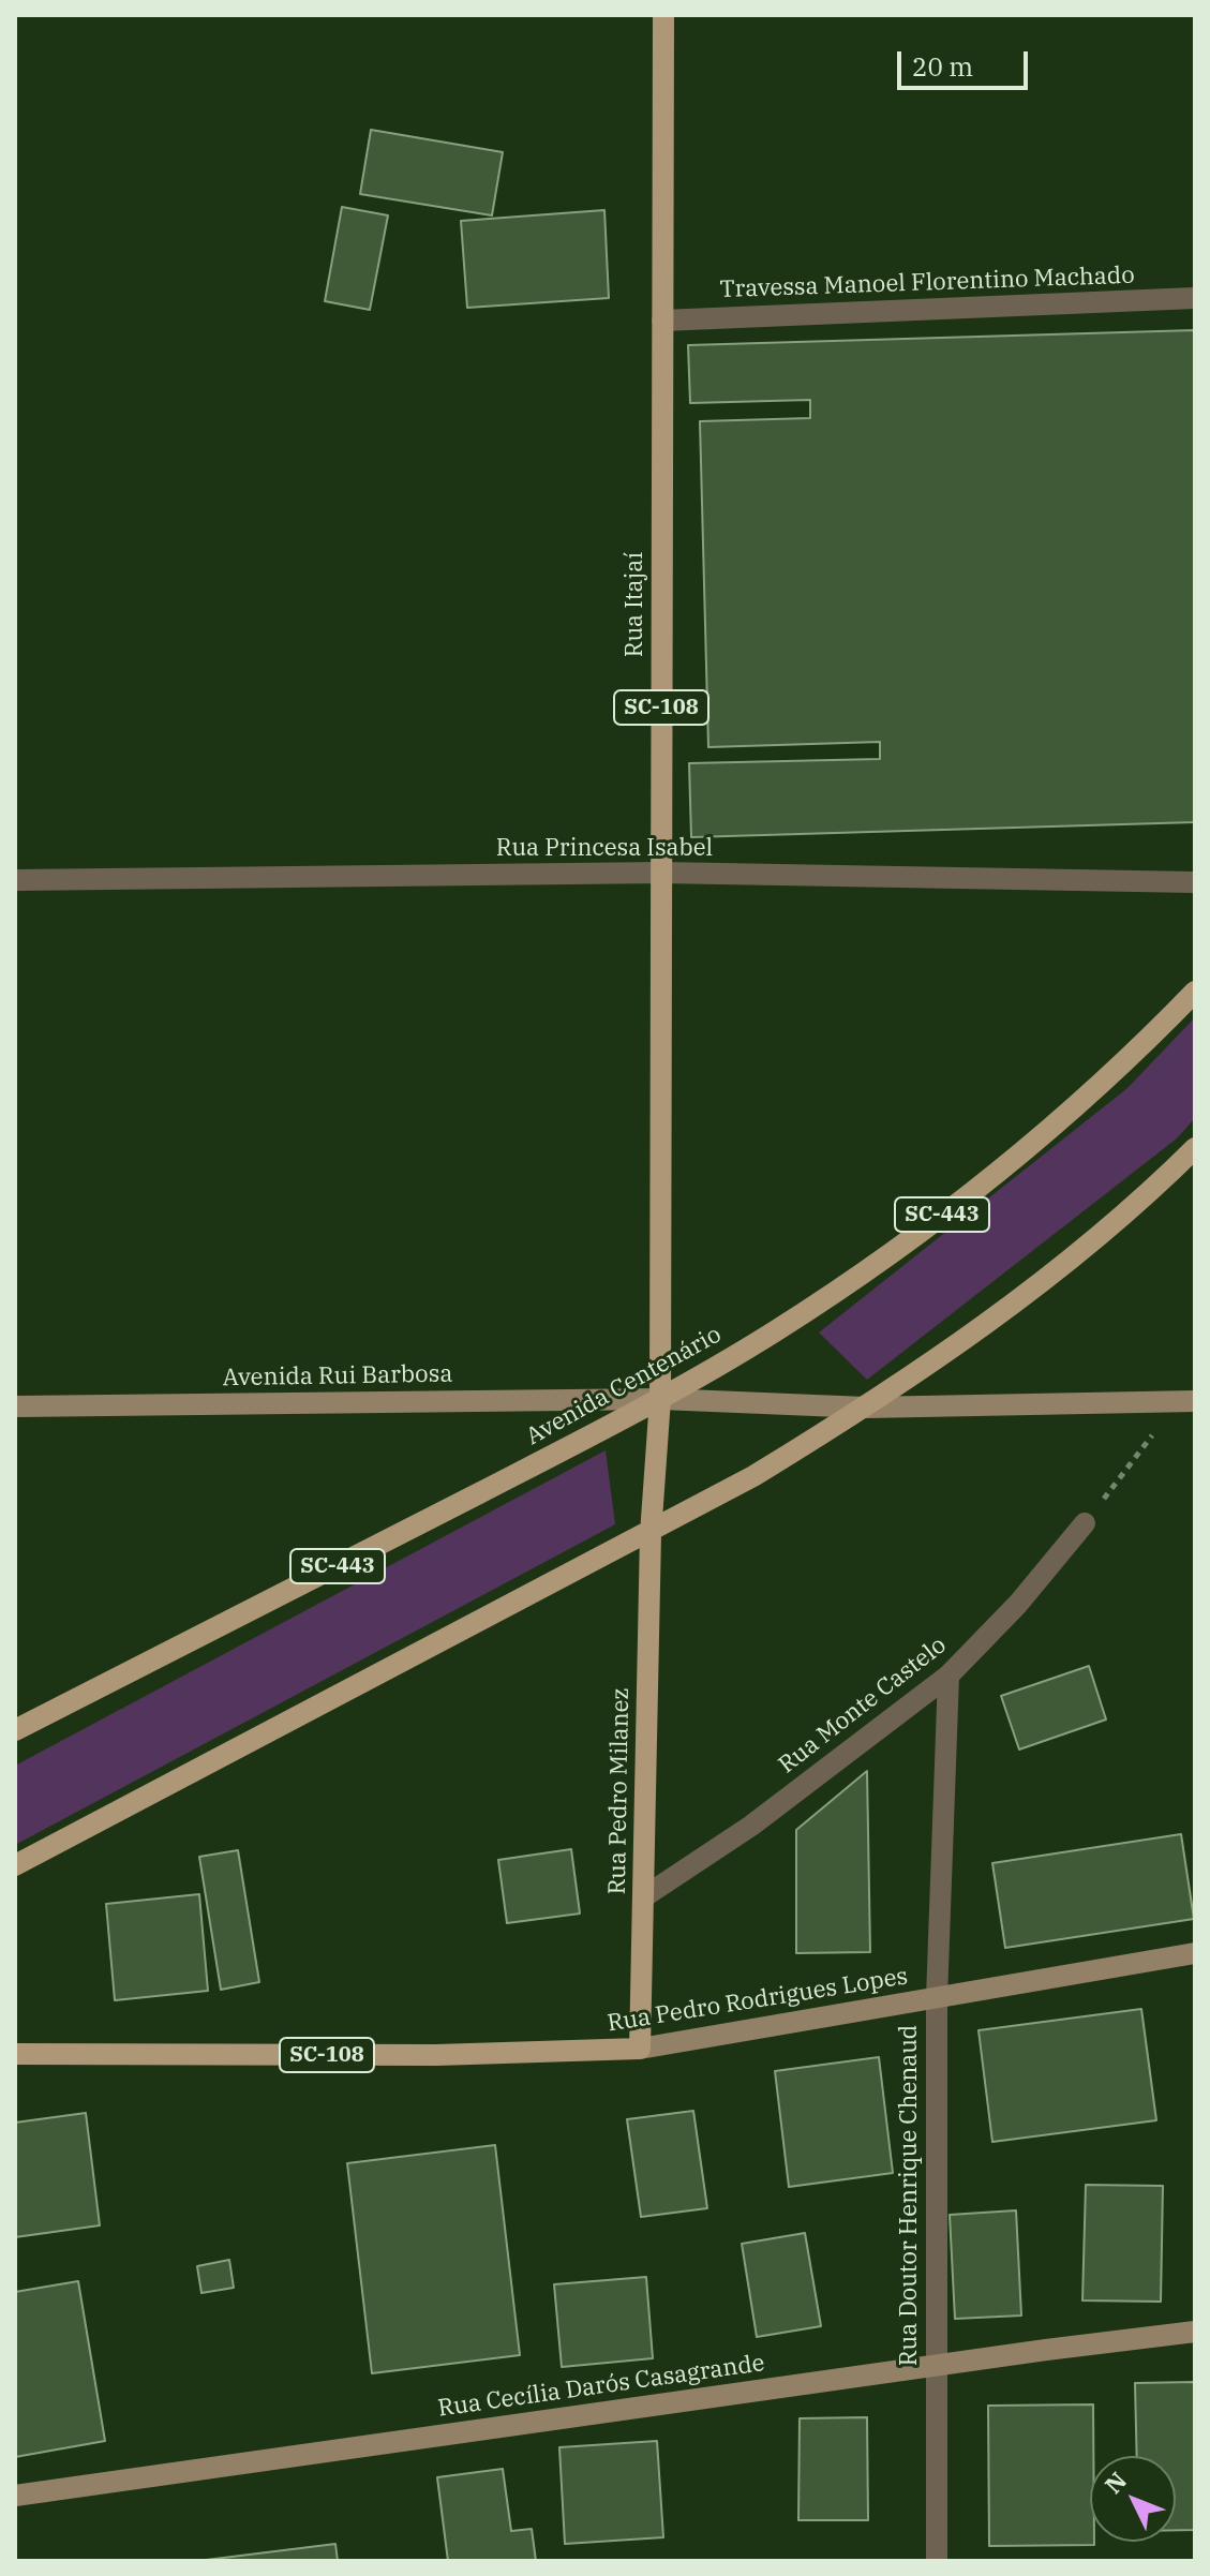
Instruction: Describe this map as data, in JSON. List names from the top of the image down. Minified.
{"streets":{"main road":["Rua Itajaí","SC-108","SC-443","Avenida Centenário","Rua Pedro Milanez","Rua Pedro Rodrigues Lopes"],"street":["Travessa Manoel Florentino Machado","Rua Princesa Isabel","Avenida Rui Barbosa","Rua Monte Castelo","Rua Doutor Henrique Chenaud","Rua Cecília Darós Casagrande"]},"crossings":[["Travessa Manoel Florentino Machado","Rua Itajaí"],["Rua Itajaí","Rua Princesa Isabel"],["Rua Itajaí","Avenida Rui Barbosa"],["Rua Itajaí","Avenida Centenário"],["Rua Itajaí","Rua Pedro Milanez"],["Avenida Rui Barbosa","Avenida Centenário"],["Avenida Rui Barbosa","Rua Pedro Milanez"],["Avenida Centenário","Rua Pedro Milanez"],["Rua Monte Castelo","Rua Pedro Milanez"],["Rua Monte Castelo","Rua Doutor Henrique Chenaud"],["Rua Pedro Milanez","Rua Pedro Rodrigues Lopes"],["Rua Pedro Rodrigues Lopes","Rua Doutor Henrique Chenaud"],["Rua Doutor Henrique Chenaud","Rua Cecília Darós Casagrande"]],"scale_bar":"20 m","north":"top left"}
